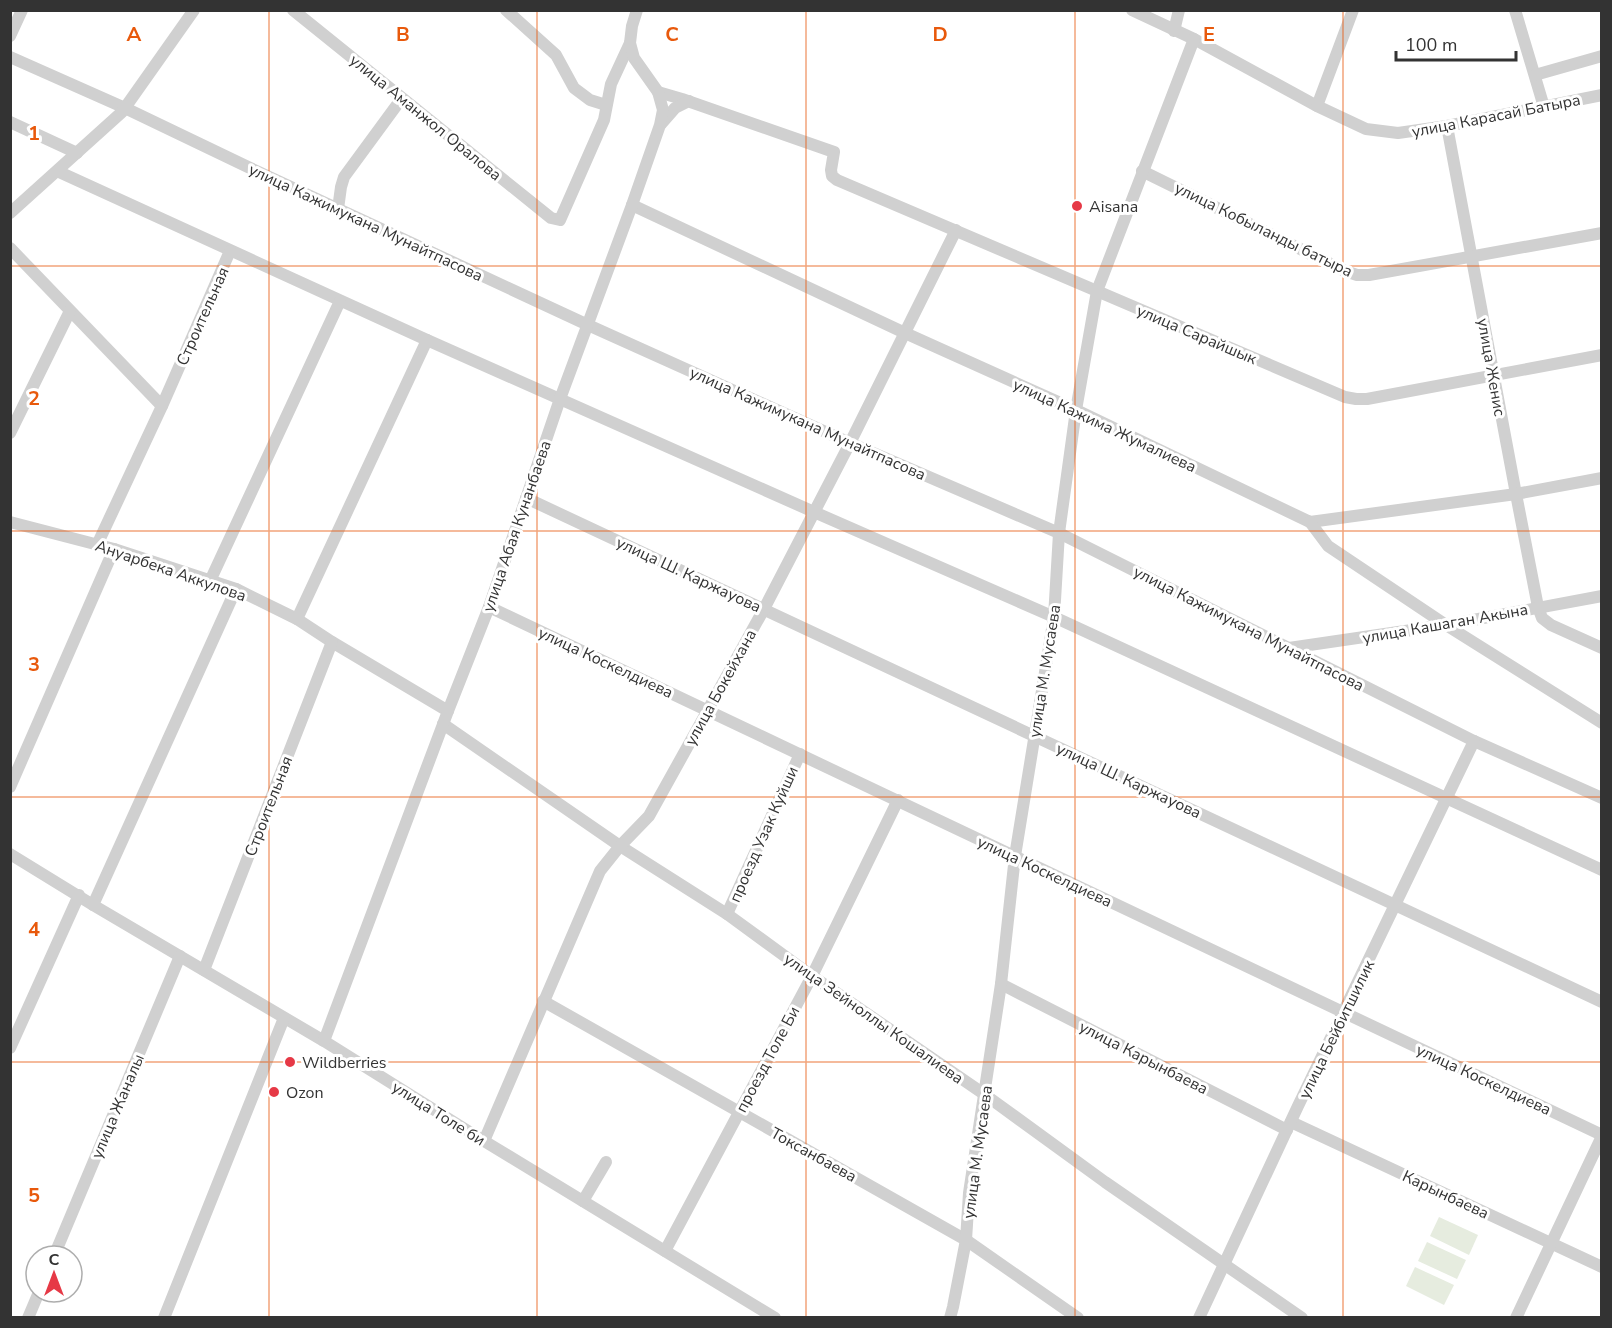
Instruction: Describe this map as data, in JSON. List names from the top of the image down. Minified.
{"streets":{"street":["улица Карасай Батыра","улица Аманжол Оралова","улица Кажимукана Мунайтпасова","улица Кобыланды батыра","Строительная","улица Сарайшык","улица Женис","улица Кажима Жумалиева","улица Абая Кунанбаева","Ануарбека Аккулова","улица Ш. Каржауова","улица Кашаган Акына","улица Коскелдиева","улица М. Мусаева","улица Бокейхана","проезд Узак Куйши","улица Зейноллы Кошалиева","улица Бейбитшилик","улица Карынбаева","проезд Толе Би","улица Жаналы","улица Толе би","Токсанбаева","Карынбаева"]},"crossings":[["улица Карасай Батыра","улица Женис"],["улица Карасай Батыра","улица М. Мусаева"],["улица Кажимукана Мунайтпасова","улица Абая Кунанбаева"],["улица Кажимукана Мунайтпасова","улица Кашаган Акына"],["улица Кажимукана Мунайтпасова","улица М. Мусаева"],["улица Кажимукана Мунайтпасова","улица Бокейхана"],["улица Кажимукана Мунайтпасова","улица Бейбитшилик"],["улица Кобыланды батыра","улица Женис"],["улица Кобыланды батыра","улица М. Мусаева"],["Строительная","Ануарбека Аккулова"],["Строительная","улица Толе би"],["улица Сарайшык","улица Женис"],["улица Сарайшык","улица М. Мусаева"],["улица Сарайшык","улица Бокейхана"],["улица Женис","улица Кашаган Акына"],["улица Кажима Жумалиева","улица Абая Кунанбаева"],["улица Кажима Жумалиева","улица М. Мусаева"],["улица Кажима Жумалиева","улица Бокейхана"],["улица Абая Кунанбаева","Ануарбека Аккулова"],["улица Абая Кунанбаева","улица Ш. Каржауова"],["улица Абая Кунанбаева","улица Коскелдиева"],["улица Абая Кунанбаева","улица Зейноллы Кошалиева"],["улица Абая Кунанбаева","улица Толе би"],["улица Ш. Каржауова","улица М. Мусаева"],["улица Ш. Каржауова","улица Бокейхана"],["улица Ш. Каржауова","улица Бейбитшилик"],["улица Коскелдиева","улица М. Мусаева"],["улица Коскелдиева","улица Бокейхана"],["улица Коскелдиева","проезд Узак Куйши"],["улица Коскелдиева","улица Бейбитшилик"],["улица Коскелдиева","проезд Толе Би"],["улица М. Мусаева","улица Зейноллы Кошалиева"],["улица М. Мусаева","улица Карынбаева"],["улица М. Мусаева","Токсанбаева"],["улица Бокейхана","улица Зейноллы Кошалиева"],["улица Бокейхана","улица Толе би"],["улица Бокейхана","Токсанбаева"],["проезд Узак Куйши","улица Зейноллы Кошалиева"],["улица Зейноллы Кошалиева","улица Бейбитшилик"],["улица Зейноллы Кошалиева","проезд Толе Би"],["улица Бейбитшилик","улица Карынбаева"],["улица Бейбитшилик","Карынбаева"],["улица Карынбаева","Карынбаева"],["проезд Толе Би","улица Толе би"],["проезд Толе Би","Токсанбаева"],["улица Жаналы","улица Толе би"]],"places":["Aisana","Wildberries","Ozon"],"scale_bar":"100 m","north":"top","grid":{"columns":["A","B","C","D","E"],"rows":["1","2","3","4","5"]}}
